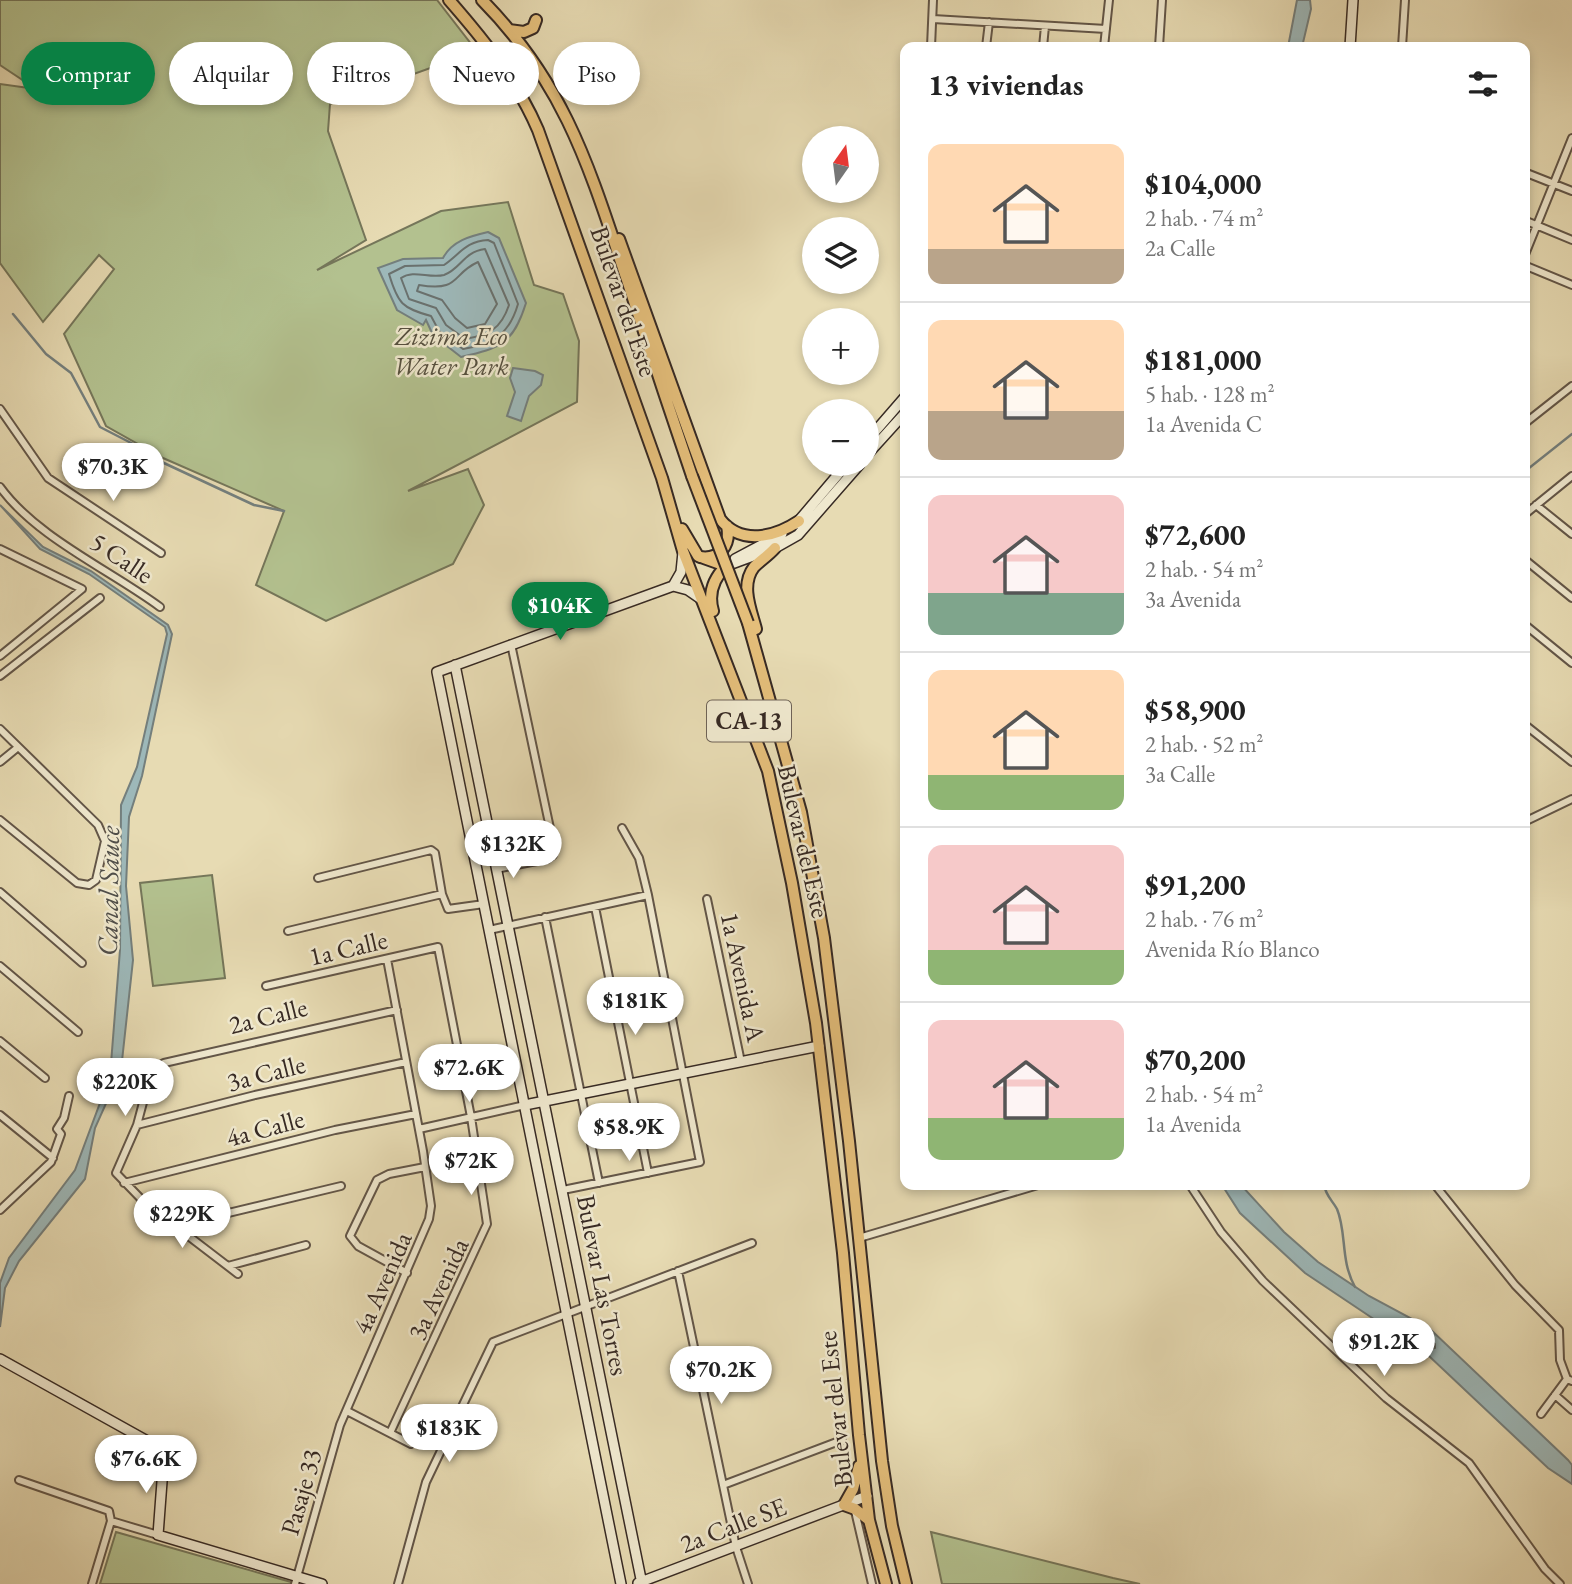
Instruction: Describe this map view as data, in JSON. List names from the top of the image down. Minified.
{"streets":{"highway":["Bulevar del Este","CA-13"],"street":["5 Calle","1a Calle","1a Avenida A","2a Calle","3a Calle","4a Calle","4a Avenida","Bulevar Las Torres","3a Avenida","Pasaje 33","2a Calle SE"]},"crossings":[["Bulevar del Este","2a Calle SE"],["1a Calle","4a Avenida"],["1a Calle","3a Avenida"],["2a Calle","3a Calle"],["2a Calle","4a Avenida"],["3a Calle","4a Avenida"],["4a Calle","4a Avenida"],["4a Avenida","Pasaje 33"],["Bulevar Las Torres","2a Calle SE"]],"water":["Canal Sauce"],"parks":["Zizima Eco Water Park"],"north":"top","page":{"chip":["Comprar","Alquilar","Filtros","Nuevo","Piso"],"heading":"13 viviendas","map_buttons":["+","−"],"list":[{"name":"$104,000","note":"2 hab. · 74 m² · 2a Calle"},{"name":"$181,000","note":"5 hab. · 128 m² · 1a Avenida C"},{"name":"$72,600","note":"2 hab. · 54 m² · 3a Avenida"},{"name":"$58,900","note":"2 hab. · 52 m² · 3a Calle"},{"name":"$91,200","note":"2 hab. · 76 m² · Avenida Río Blanco"},{"name":"$70,200","note":"2 hab. · 54 m² · 1a Avenida"}],"price":["$70.3K","$104K","$132K","$181K","$72.6K","$220K","$58.9K","$72K","$229K","$91.2K","$70.2K","$183K","$76.6K"]}}
